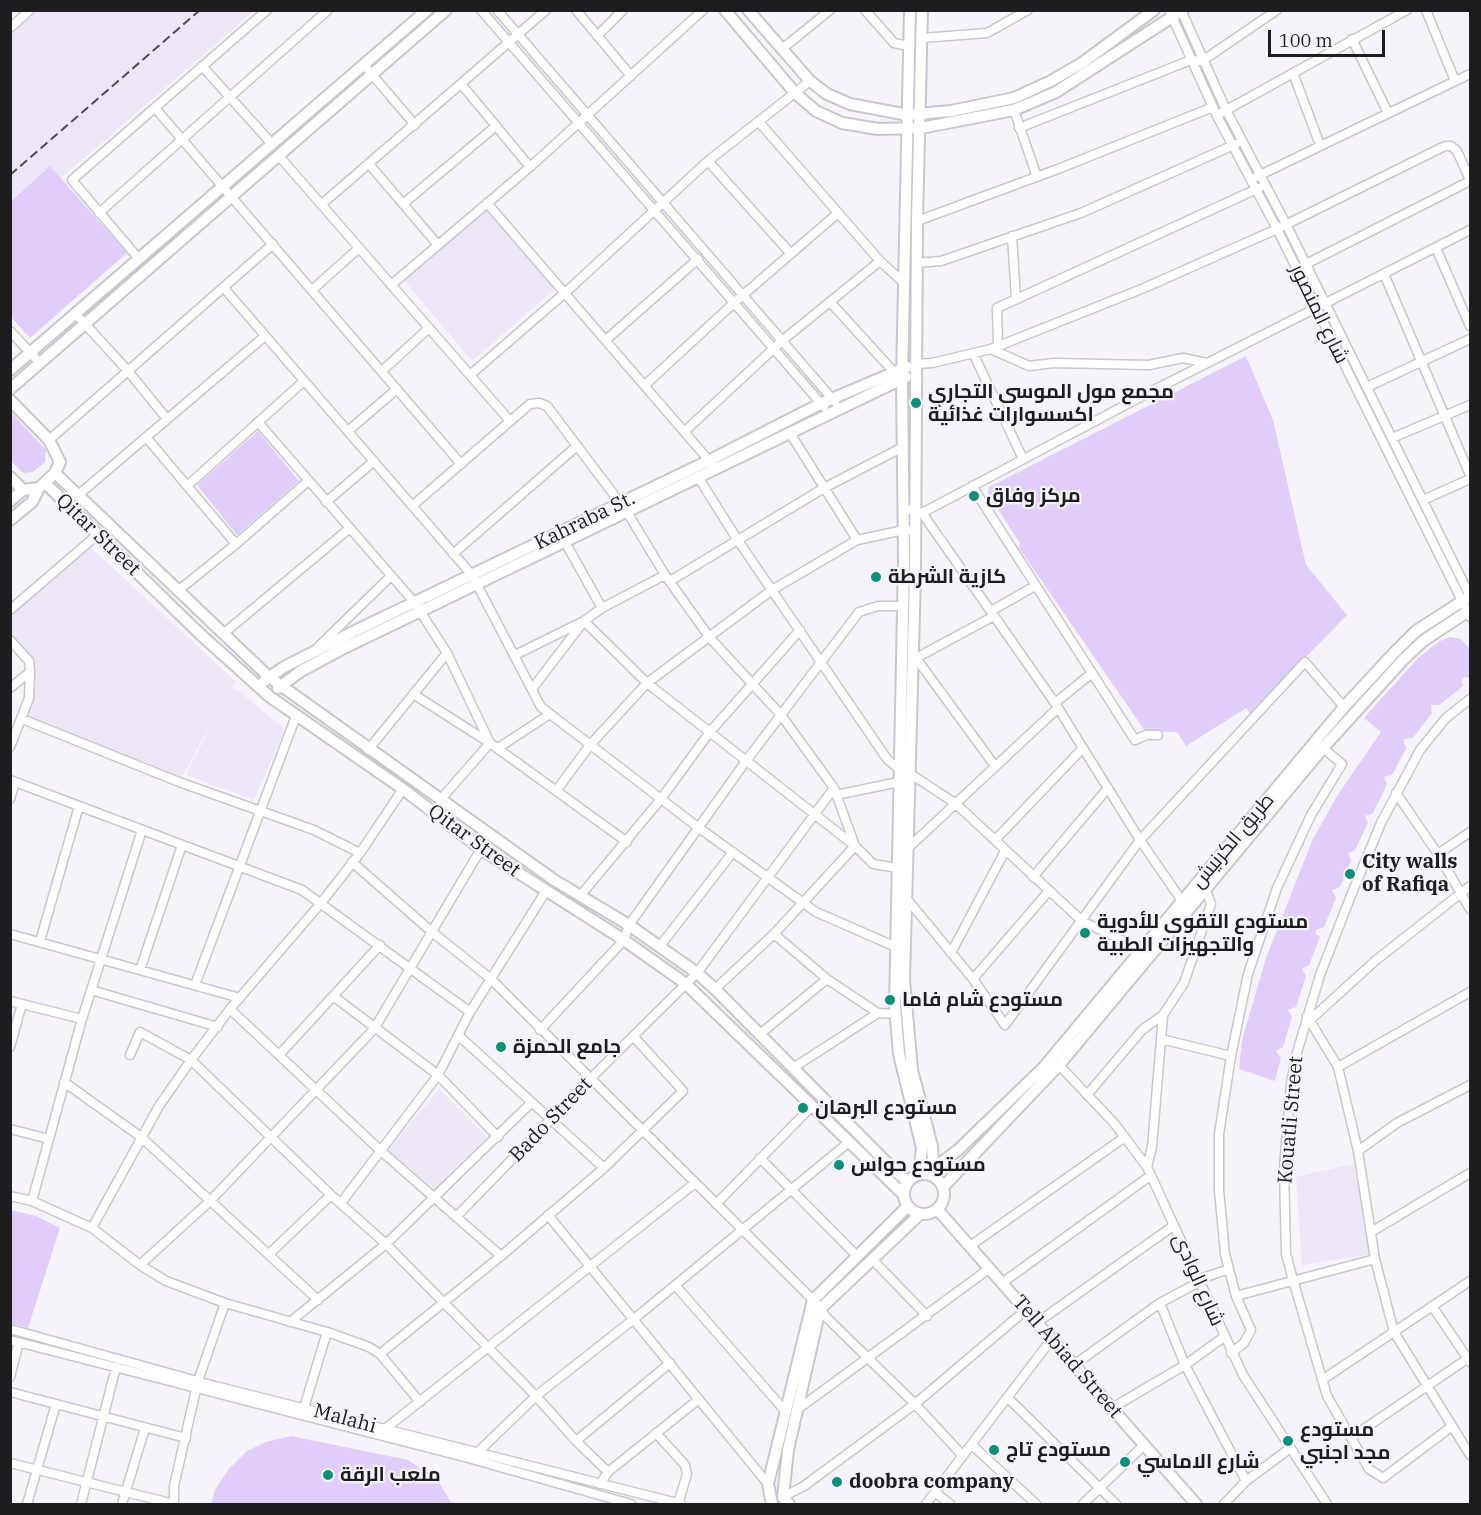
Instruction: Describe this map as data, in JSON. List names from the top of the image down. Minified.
{"streets":{"main road":["Kahraba St.","Qitar Street","طريق الكرنيش","Tell Abiad Street"],"street":["شارع المنصور","Bado Street","Kouatli Street","شارع الوادى","Malahi"]},"crossings":[["شارع المنصور","طريق الكرنيش"],["Kahraba St.","Qitar Street"],["Qitar Street","طريق الكرنيش"],["Qitar Street","Bado Street"],["Qitar Street","Tell Abiad Street"],["طريق الكرنيش","شارع الوادى"],["طريق الكرنيش","Tell Abiad Street"]],"places":["مجمع مول الموسى التجاري اكسسوارات غذائية","مركز وفاق","كازية الشرطة","City walls of Rafiqa","مستودع التقوى للأدوية والتجهيزات الطبية","مستودع شام فاما","جامع الحمزة","مستودع البرهان","مستودع حواس","مستودع مجد اجنبي","مستودع تاج","شارع الاماسي","ملعب الرقة","doobra company"],"scale_bar":"100 m"}
